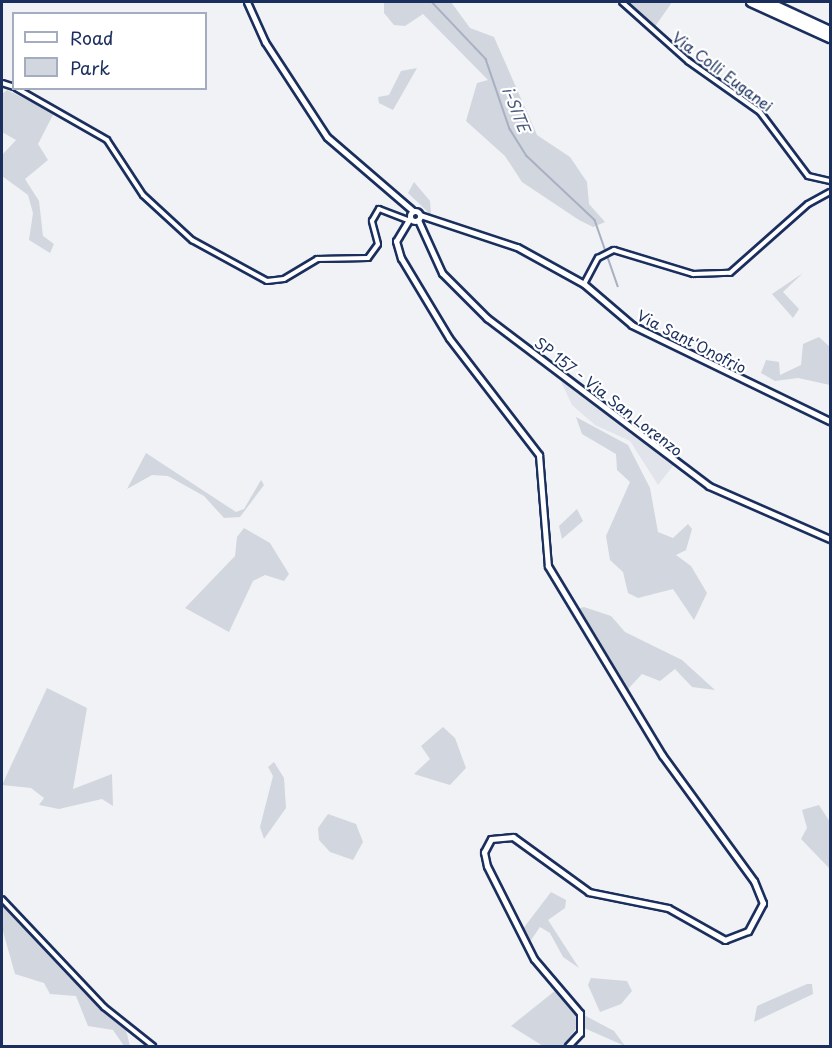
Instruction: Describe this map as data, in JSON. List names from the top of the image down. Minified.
{"streets":{"street":["Via Colli Euganei","Via Sant'Onofrio","SP 157 - Via San Lorenzo"]},"crossings":[["Via Sant'Onofrio","SP 157 - Via San Lorenzo"]],"water":["i-SITE"],"legend":["Road","Park"]}
